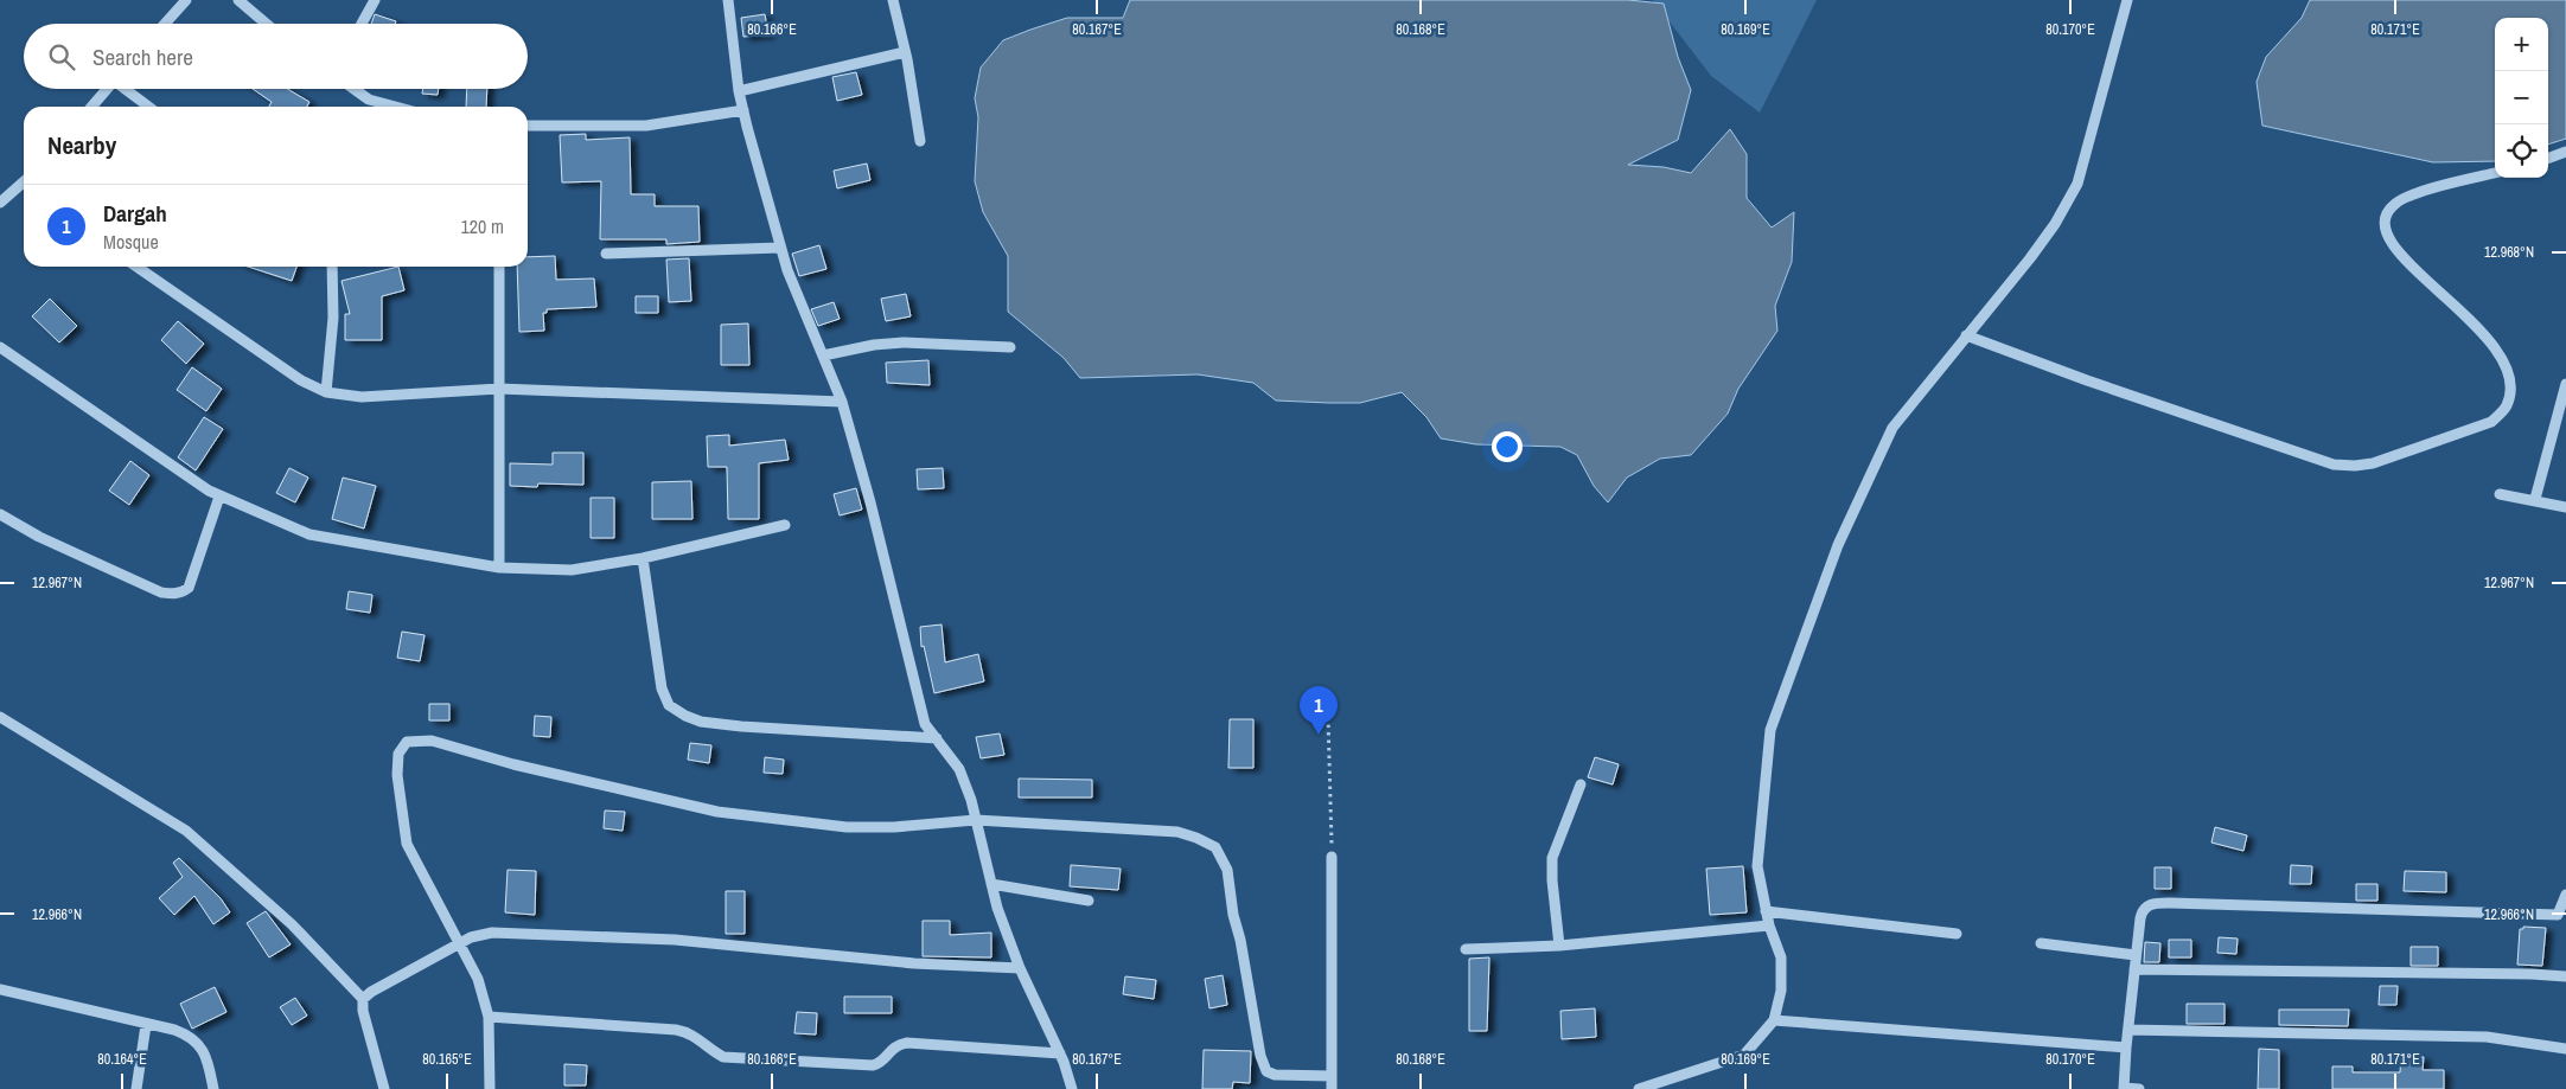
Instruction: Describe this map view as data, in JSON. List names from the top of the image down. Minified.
{"page":{"map_buttons":["+","−"],"search":"Search here","heading":"Nearby","list":[{"mark":"1","name":"Dargah","note":"Mosque","value":"120 m"}],"pins":"1"},"coordinates":["80.166°E","80.167°E","80.168°E","80.169°E","80.170°E","80.171°E","12.968°N","12.967°N","12.966°N","80.164°E","80.165°E"]}
